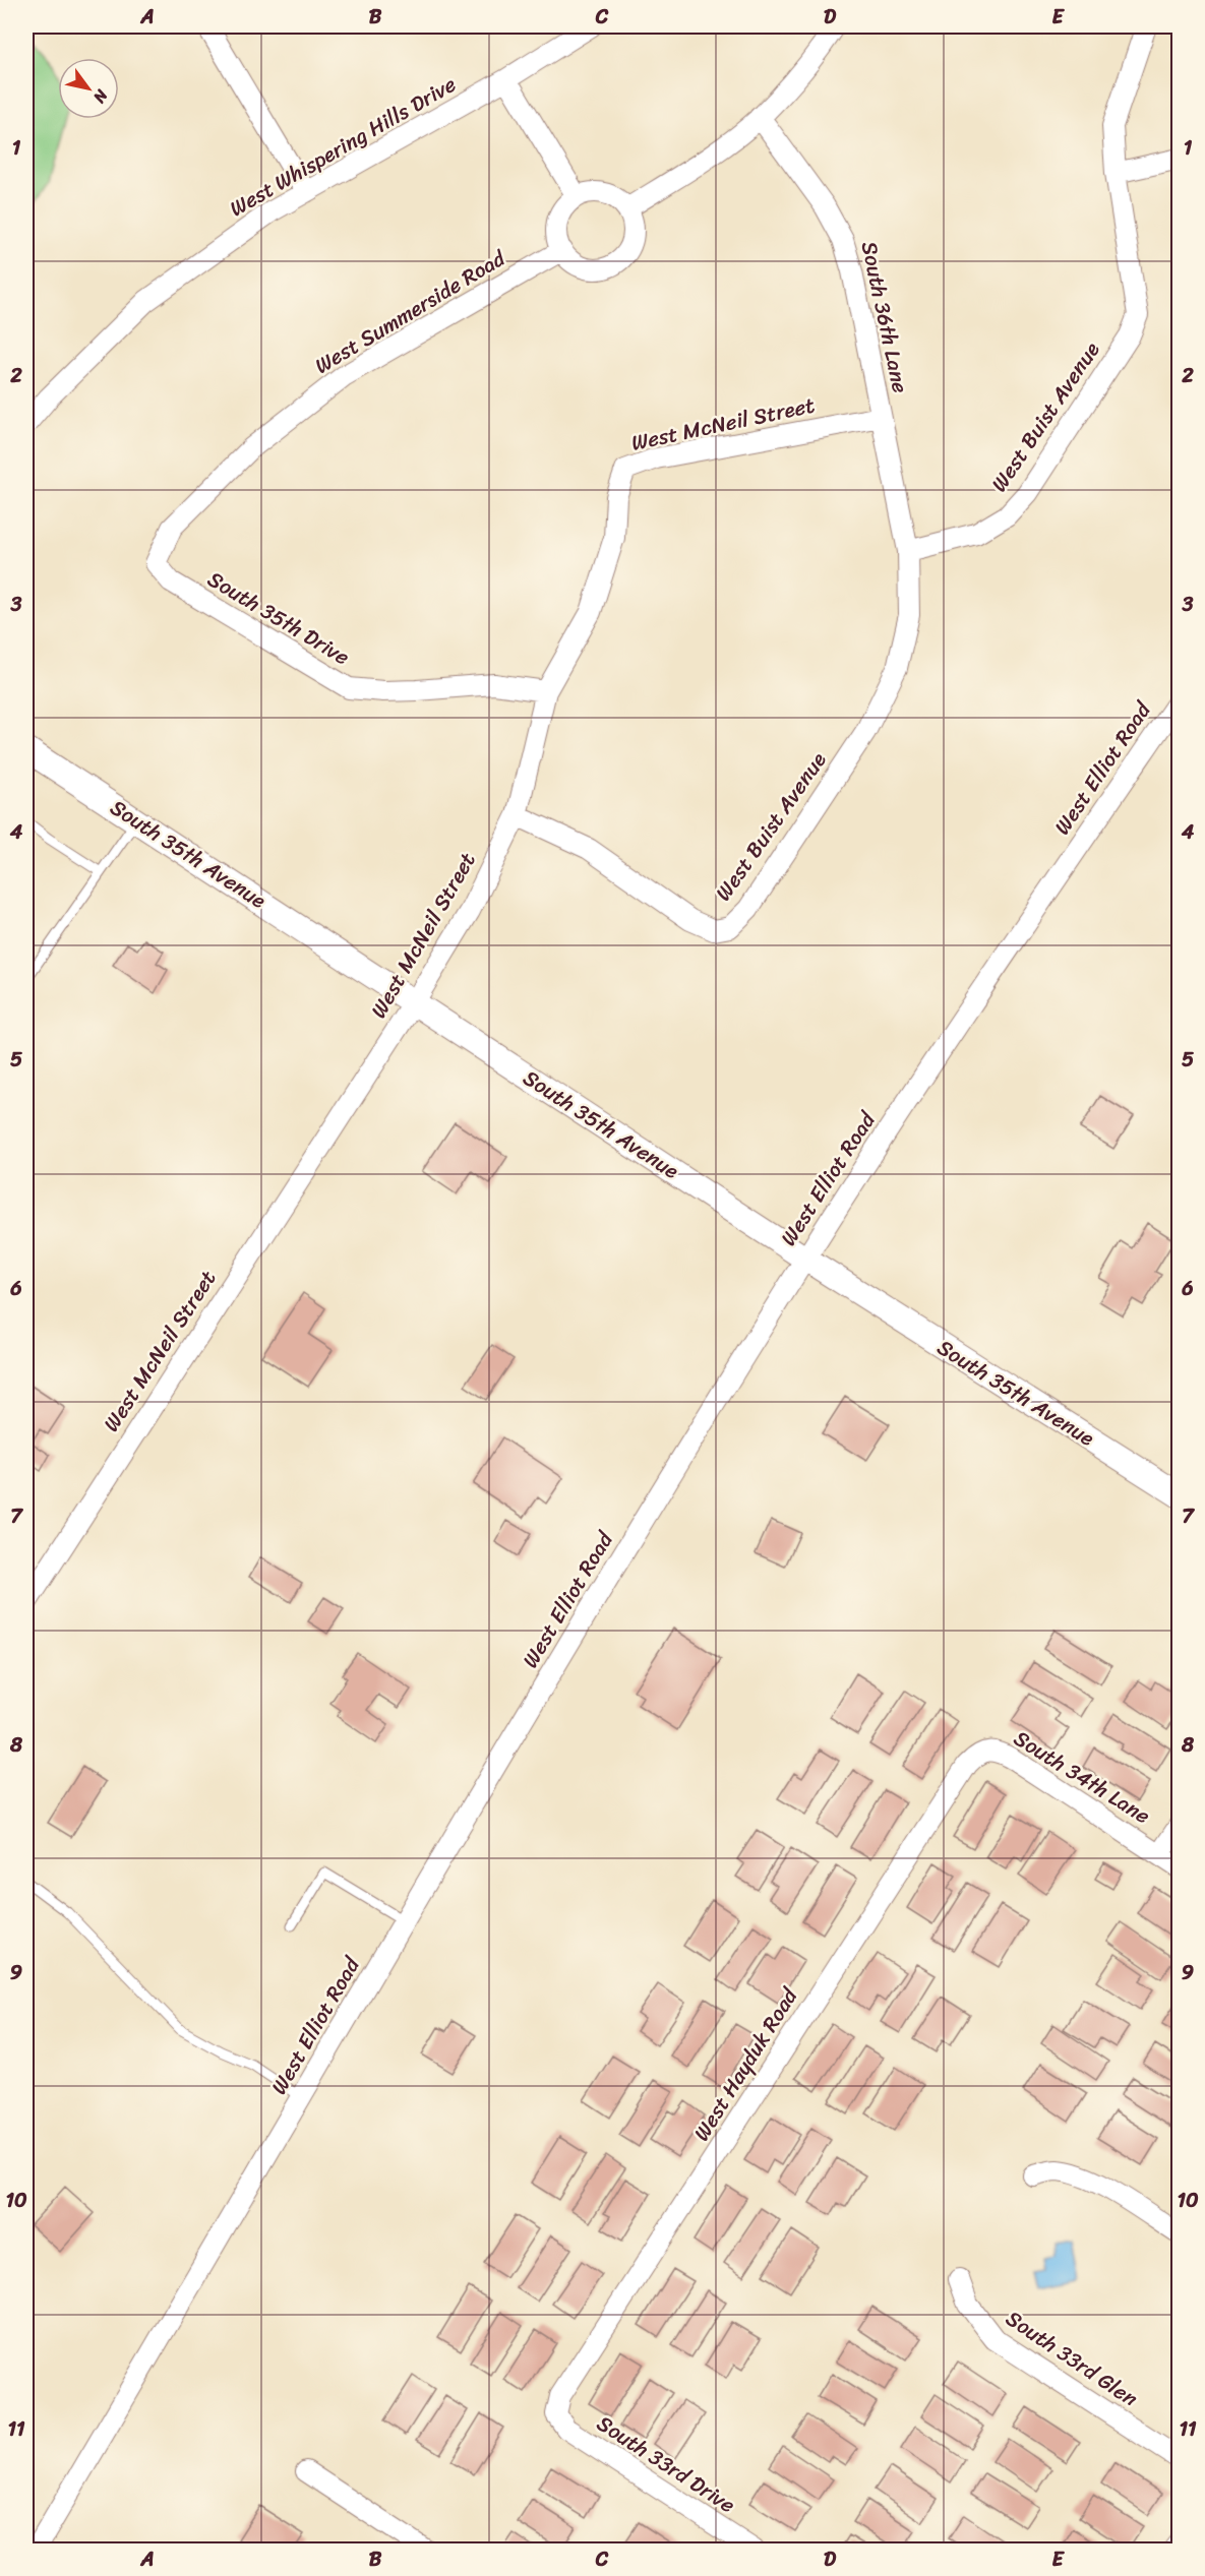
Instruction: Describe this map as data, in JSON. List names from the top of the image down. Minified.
{"streets":{"street":["West Whispering Hills Drive","West Summerside Road","South 36th Lane","West Buist Avenue","West McNeil Street","South 35th Drive","West Elliot Road","South 35th Avenue","South 34th Lane","West Hayduk Road","South 33rd Glen","South 33rd Drive"]},"crossings":[["West Summerside Road","South 35th Drive"],["South 36th Lane","West Buist Avenue"],["South 36th Lane","West McNeil Street"],["West Buist Avenue","West McNeil Street"],["West McNeil Street","South 35th Drive"],["West McNeil Street","South 35th Avenue"],["West Elliot Road","South 35th Avenue"],["South 34th Lane","West Hayduk Road"],["West Hayduk Road","South 33rd Drive"]],"north":"bottom right","grid":{"columns":["A","B","C","D","E"],"rows":["1","2","3","4","5","6","7","8","9","10","11"]}}
